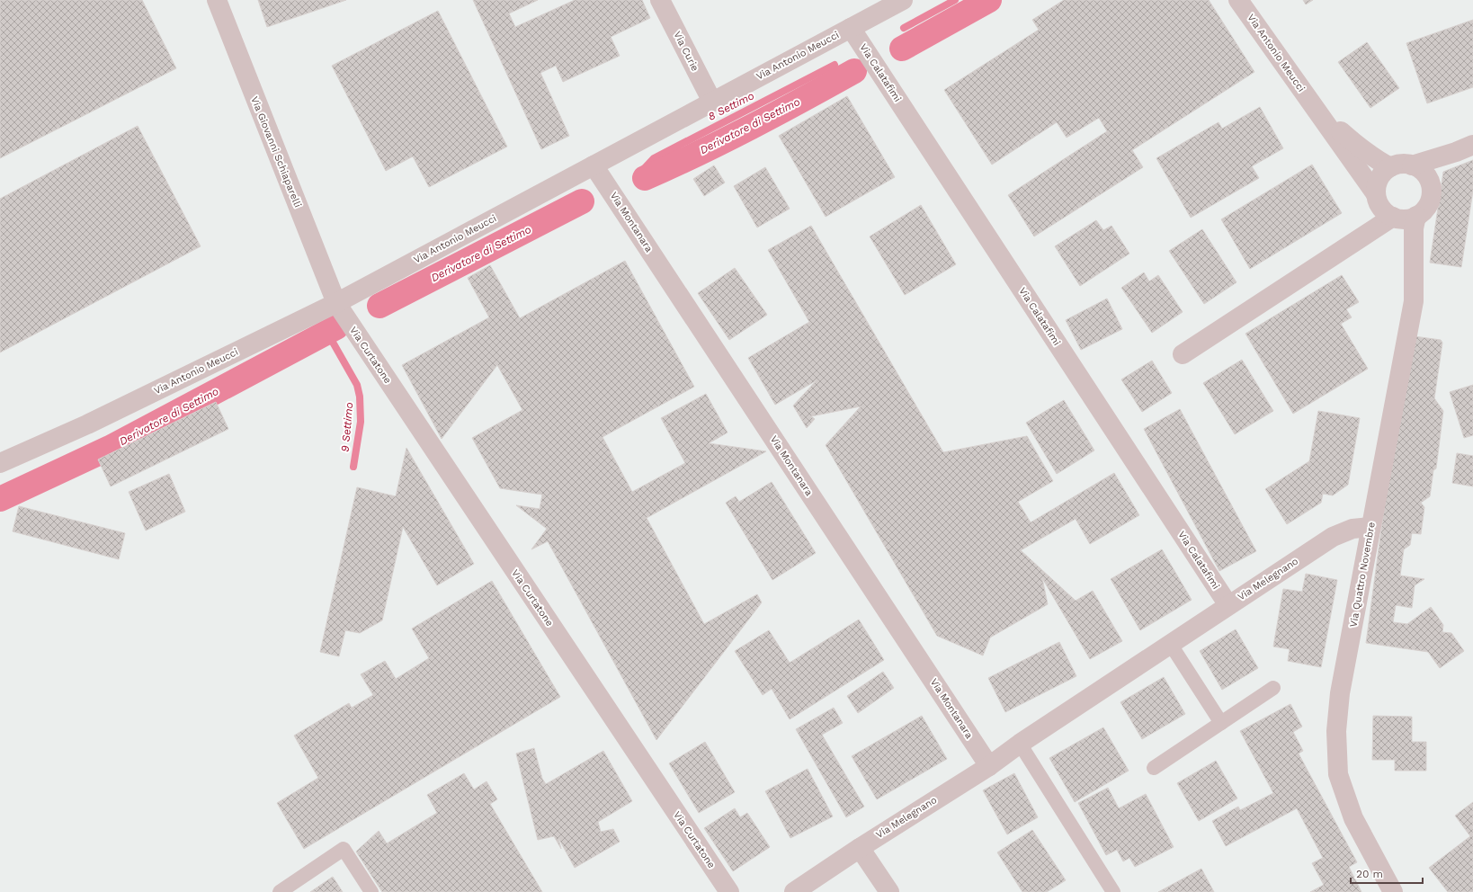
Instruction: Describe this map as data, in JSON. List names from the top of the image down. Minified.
{"streets":{"street":["Via Curie","Via Antonio Meucci","Via Calatafimi","Via Giovanni Schiaparelli","Via Montanara","Via Curtatone","Via Quattro Novembre","Via Melegnano"]},"crossings":[["Via Curie","Via Antonio Meucci"],["Via Antonio Meucci","Via Calatafimi"],["Via Antonio Meucci","Via Giovanni Schiaparelli"],["Via Antonio Meucci","Via Montanara"],["Via Antonio Meucci","Via Curtatone"],["Via Antonio Meucci","Via Quattro Novembre"],["Via Calatafimi","Via Melegnano"],["Via Giovanni Schiaparelli","Via Curtatone"],["Via Montanara","Via Melegnano"],["Via Quattro Novembre","Via Melegnano"]],"water":["8 Settimo","Derivatore di Settimo","9 Settimo"],"scale_bar":"20 m"}
